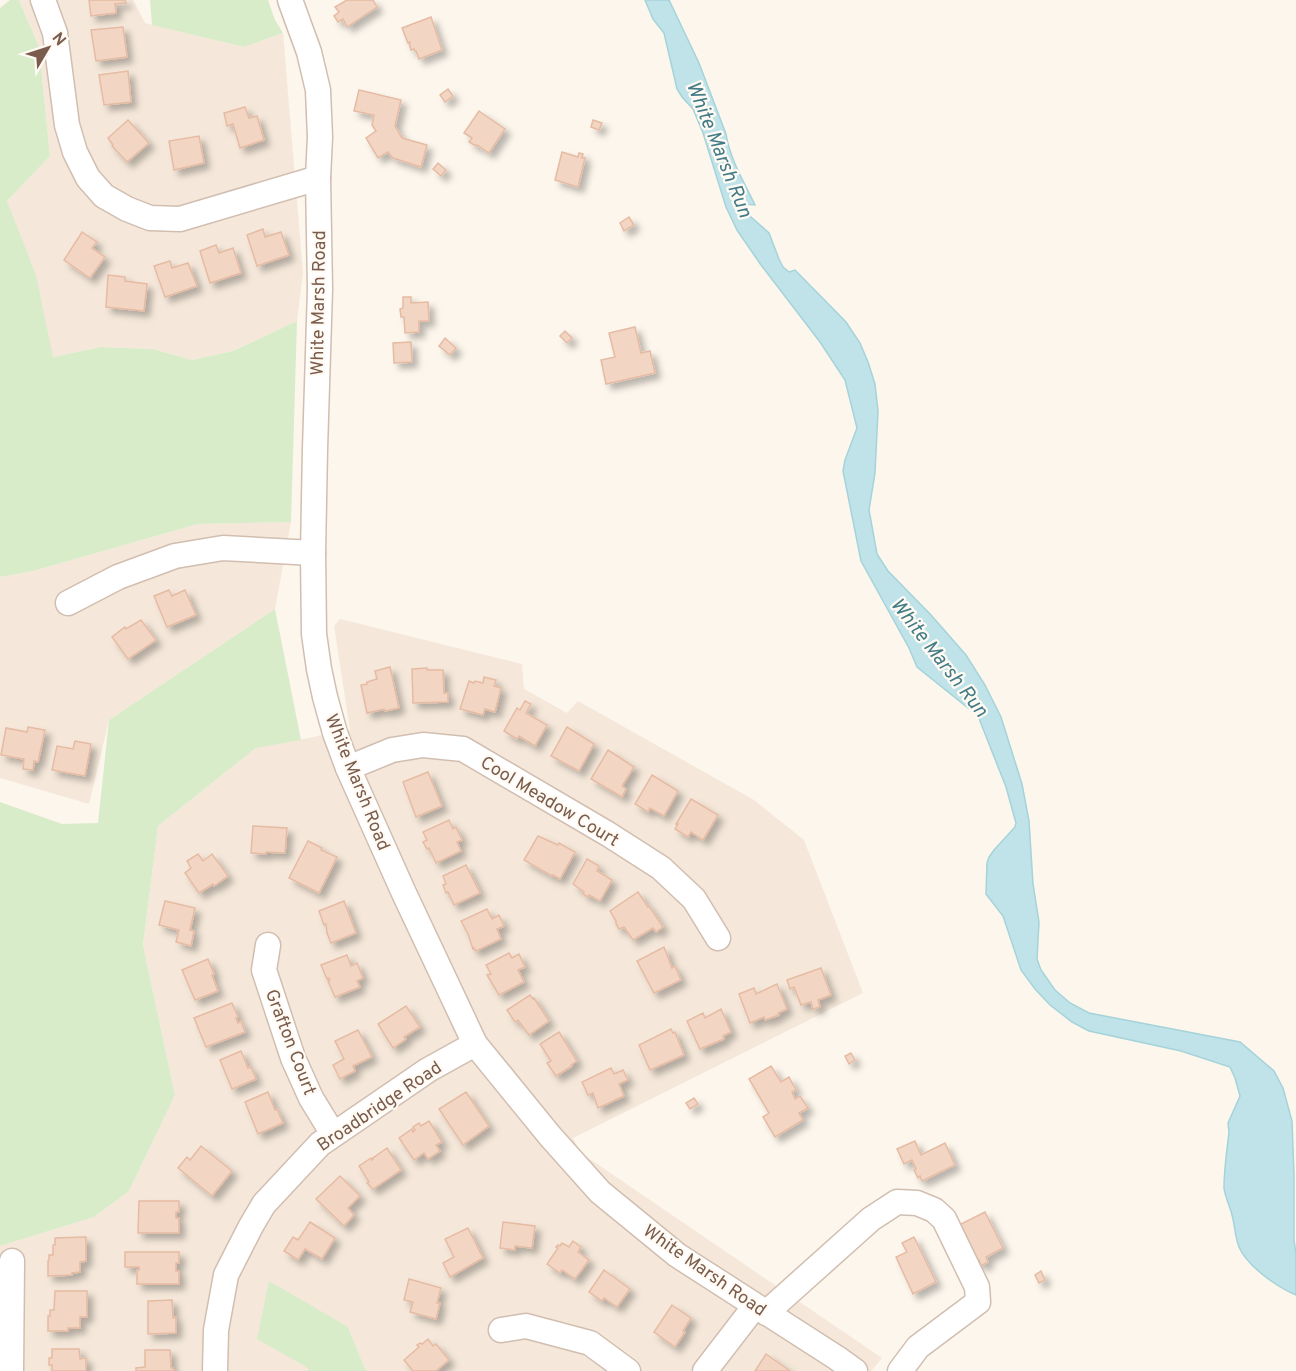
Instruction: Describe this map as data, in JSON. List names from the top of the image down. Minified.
{"streets":{"street":["White Marsh Road","Cool Meadow Court","Grafton Court","Broadbridge Road"]},"crossings":[["White Marsh Road","Cool Meadow Court"],["White Marsh Road","Broadbridge Road"],["Grafton Court","Broadbridge Road"]],"water":["White Marsh Run"],"north":"top right"}
